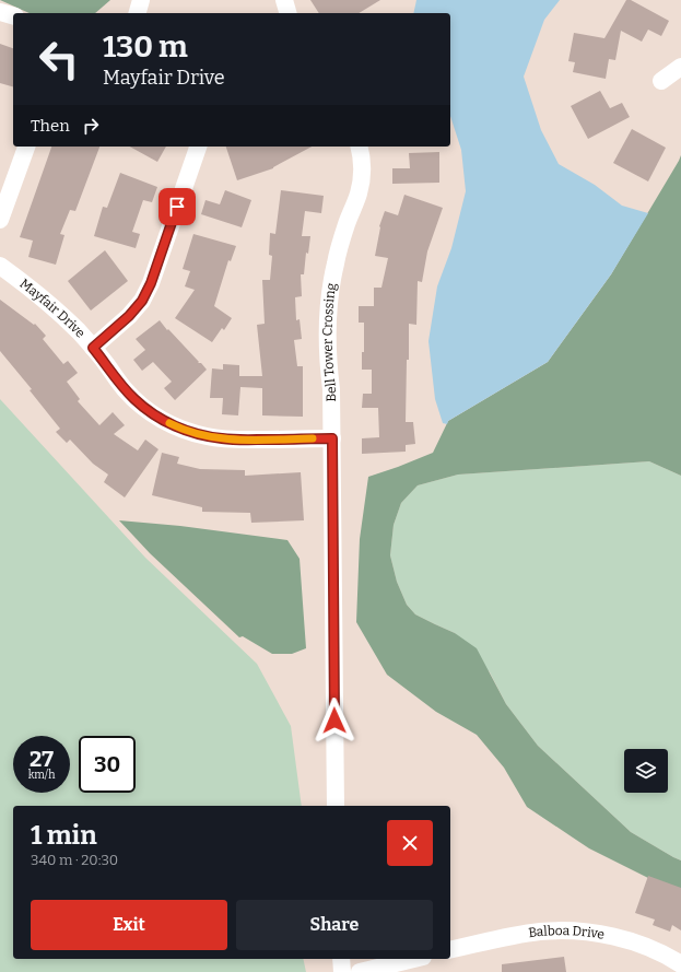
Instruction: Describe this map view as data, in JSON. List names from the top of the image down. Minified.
{"streets":{"street":["Mayfair Drive","Bell Tower Crossing","Balboa Drive"]},"crossings":[["Mayfair Drive","Bell Tower Crossing"]],"page":{"turn":["130 m","Mayfair Drive"],"then":"Then","speed":"27 km/h","limit":"30","heading":["1 min","340 m · 20:30"],"buttons":["Exit","Share"]}}
